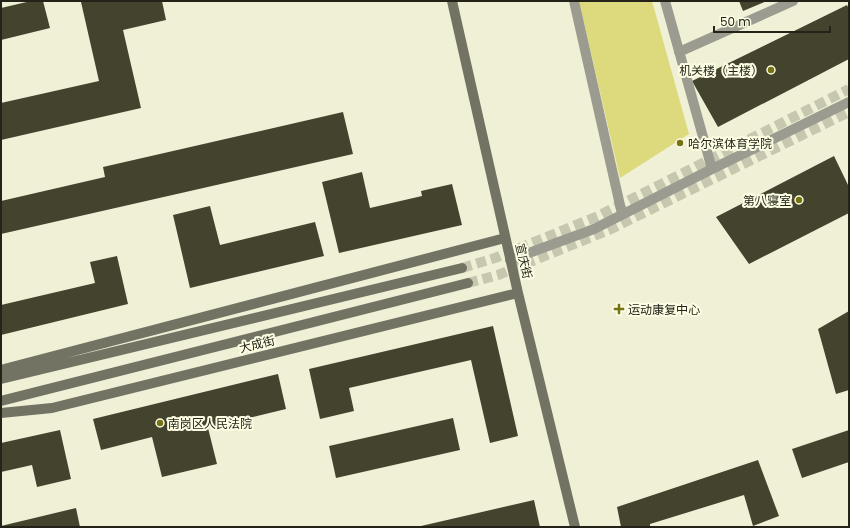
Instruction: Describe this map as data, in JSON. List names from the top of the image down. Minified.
{"streets":{"main road":["宣庆街","大成街"]},"crossings":[["宣庆街","大成街"]],"places":{"other":["机关楼（主楼）","哈尔滨体育学院","第八寝室","南岗区人民法院"],"health":["运动康复中心"]},"scale_bar":"50 m"}
